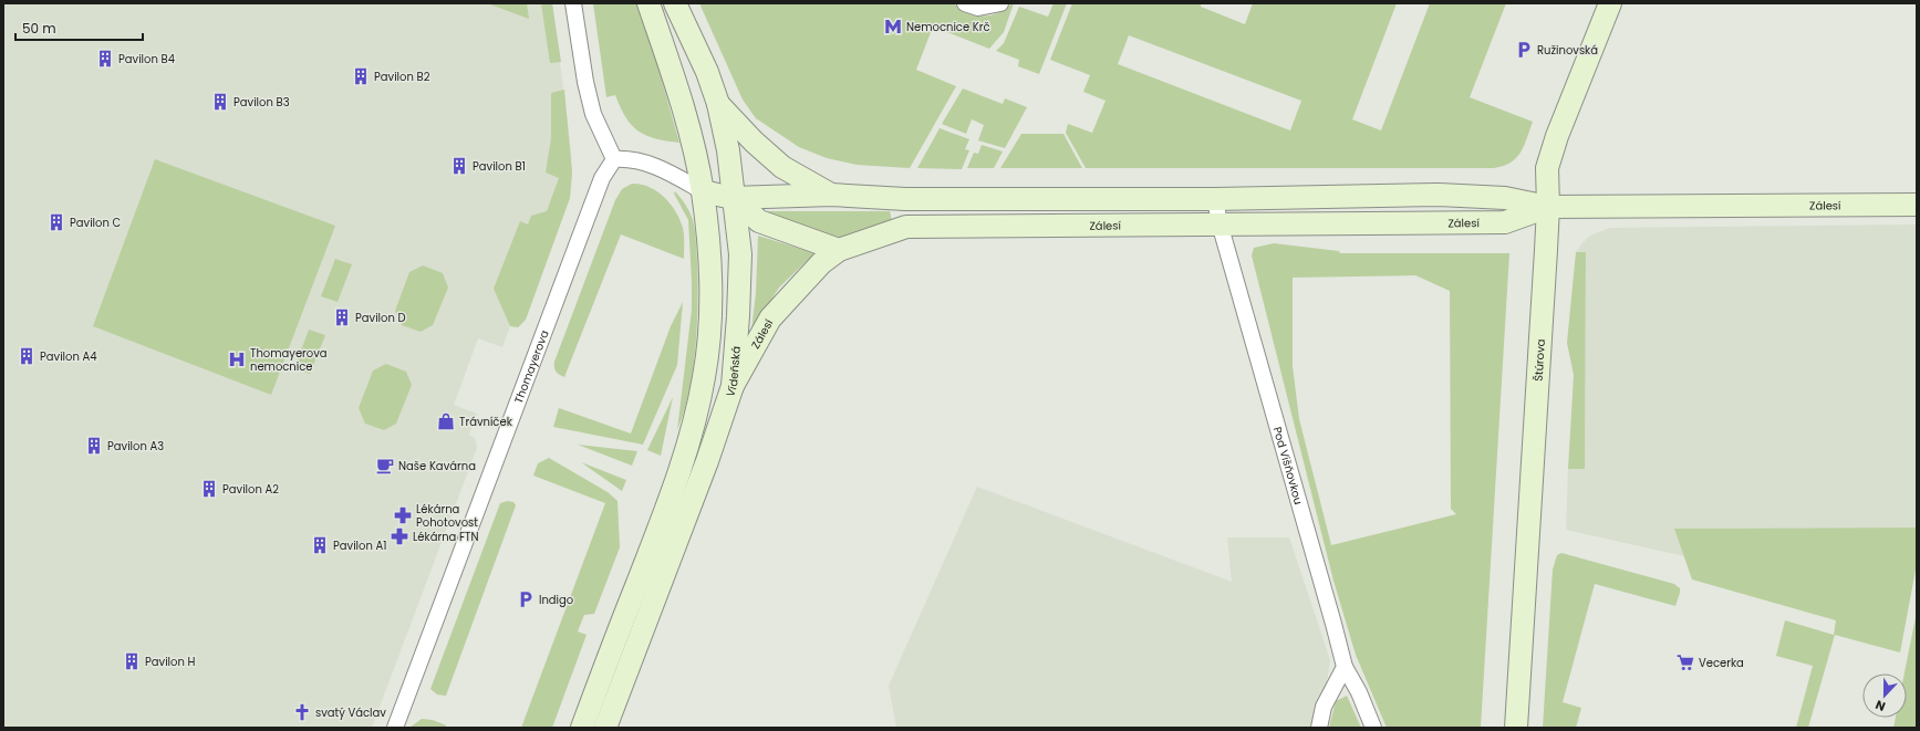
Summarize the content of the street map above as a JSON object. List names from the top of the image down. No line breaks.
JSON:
{"streets":{"main road":["Zálesí","Štúrova","Vídeňská"],"street":["Thomayerova","Pod Višňovkou"]},"crossings":[["Zálesí","Štúrova"],["Zálesí","Vídeňská"],["Zálesí","Pod Višňovkou"]],"places":{"metro station":["Nemocnice Krč"],"parking":["Ružinovská","Indigo"],"building":["Pavilon B4","Pavilon B2","Pavilon B3","Pavilon B1","Pavilon C","Pavilon D","Pavilon A4","Pavilon A3","Pavilon A2","Pavilon A1","Pavilon H"],"hospital":["Thomayerova nemocnice"],"shop":["Trávníček"],"cafe":["Naše Kavárna"],"pharmacy":["Lékárna Pohotovost","Lékárna FTN"],"supermarket":["Vecerka"],"church":["svatý Václav"]},"scale_bar":"50 m","north":"bottom"}
